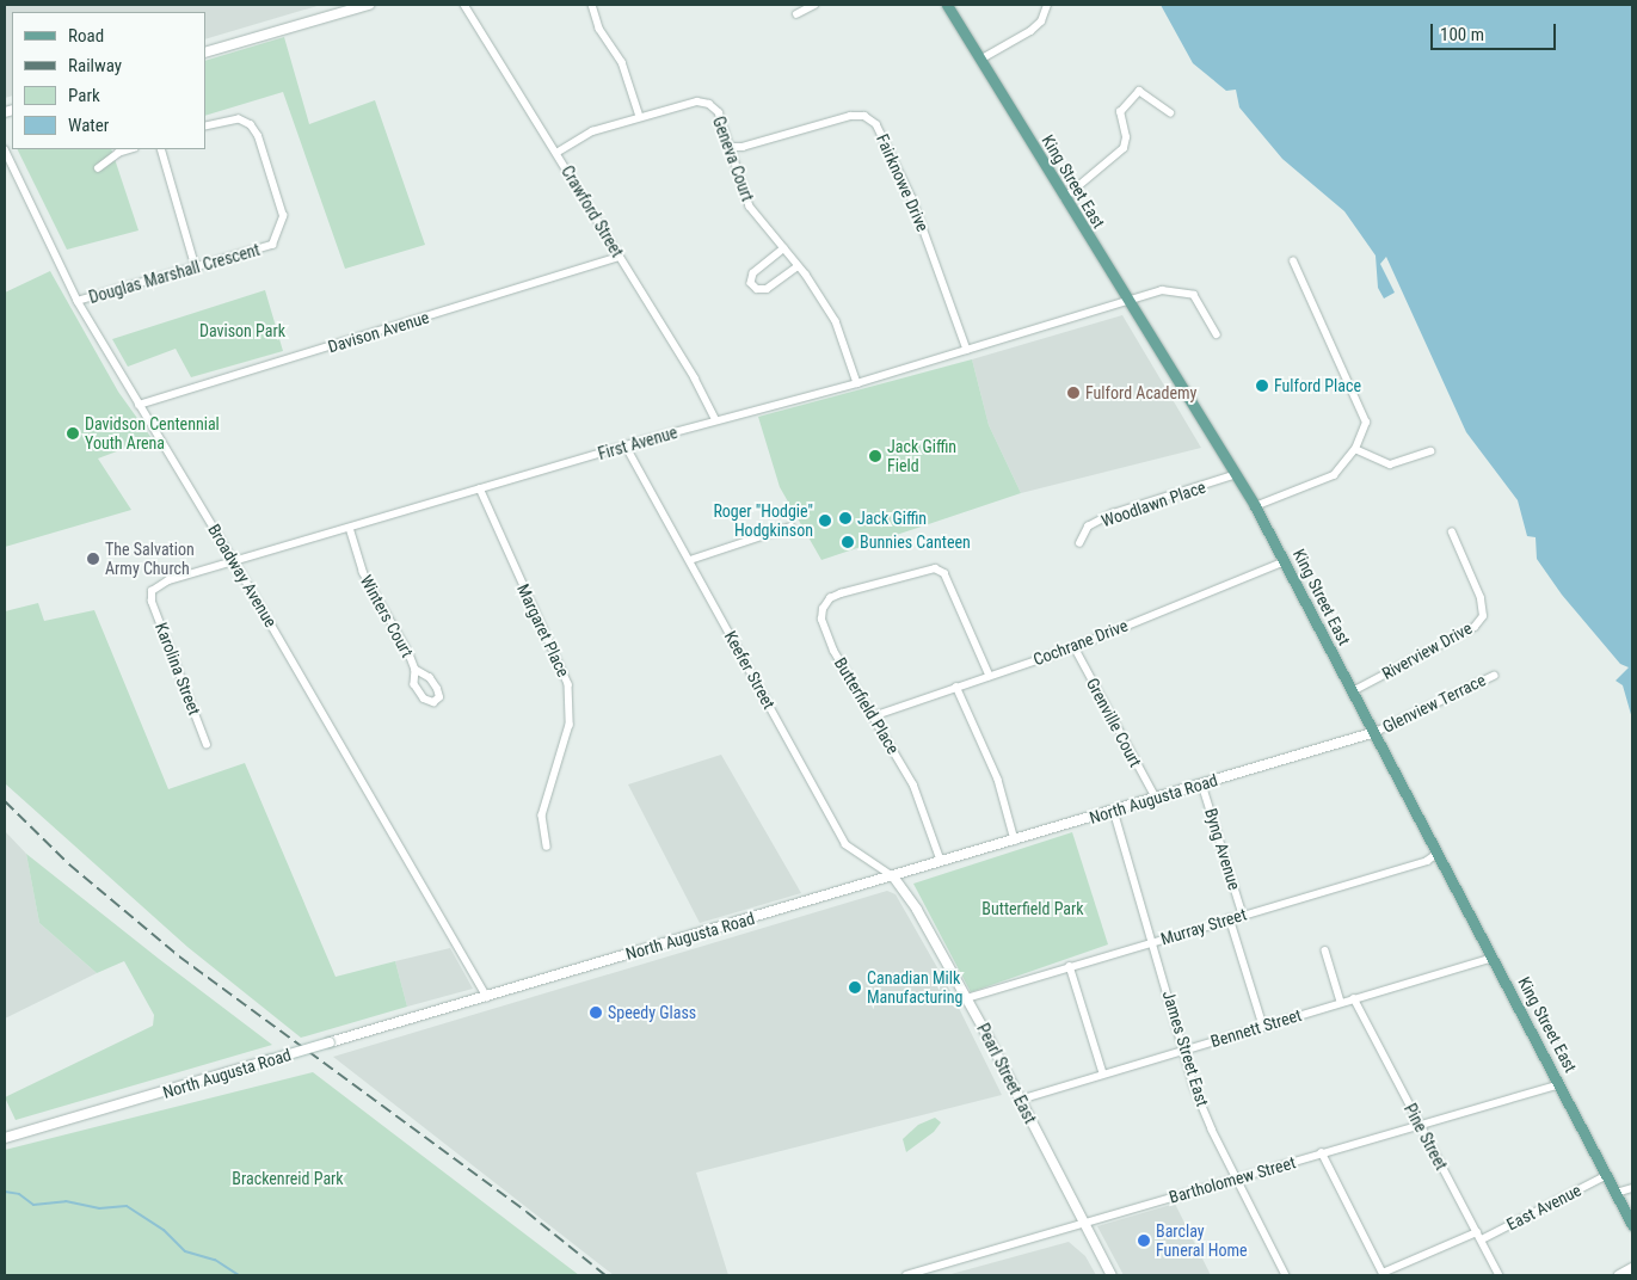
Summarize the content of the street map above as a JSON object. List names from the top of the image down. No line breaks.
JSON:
{"streets":{"main road":["King Street East","North Augusta Road","Pearl Street East"],"street":["Geneva Court","Fairknowe Drive","Crawford Street","Douglas Marshall Crescent","Davison Avenue","First Avenue","Woodlawn Place","Broadway Avenue","Winters Court","Margaret Place","Cochrane Drive","Riverview Drive","Karolina Street","Keefer Street","Glenview Terrace","Butterfield Place","Grenville Court","Byng Avenue","Murray Street","Bennett Street","James Street East","Pine Street","Bartholomew Street","East Avenue"]},"crossings":[["Geneva Court","Fairknowe Drive"],["Geneva Court","Crawford Street"],["Geneva Court","First Avenue"],["King Street East","First Avenue"],["King Street East","Woodlawn Place"],["King Street East","Cochrane Drive"],["King Street East","Riverview Drive"],["King Street East","Glenview Terrace"],["King Street East","North Augusta Road"],["King Street East","Murray Street"],["King Street East","Bennett Street"],["King Street East","Bartholomew Street"],["King Street East","East Avenue"],["Fairknowe Drive","First Avenue"],["Crawford Street","Davison Avenue"],["Crawford Street","First Avenue"],["Douglas Marshall Crescent","Broadway Avenue"],["Davison Avenue","Broadway Avenue"],["First Avenue","Broadway Avenue"],["First Avenue","Winters Court"],["First Avenue","Margaret Place"],["First Avenue","Karolina Street"],["First Avenue","Keefer Street"],["Broadway Avenue","North Augusta Road"],["Cochrane Drive","Butterfield Place"],["Cochrane Drive","Grenville Court"],["Keefer Street","North Augusta Road"],["Keefer Street","Pearl Street East"],["Glenview Terrace","North Augusta Road"],["Butterfield Place","North Augusta Road"],["Grenville Court","North Augusta Road"],["North Augusta Road","Byng Avenue"],["North Augusta Road","James Street East"],["North Augusta Road","Pearl Street East"],["Byng Avenue","Murray Street"],["Murray Street","James Street East"],["Murray Street","Pearl Street East"],["Bennett Street","James Street East"],["Bennett Street","Pearl Street East"],["Bennett Street","Pine Street"],["James Street East","Bartholomew Street"],["Pearl Street East","Bartholomew Street"],["Pine Street","Bartholomew Street"],["Pine Street","East Avenue"]],"parks":["Davison Park","Butterfield Park","Brackenreid Park"],"places":["Fulford Place","Fulford Academy","Davidson Centennial Youth Arena","Jack Giffin Field","Jack Giffin","Roger \"Hodgie\" Hodgkinson","Bunnies Canteen","The Salvation Army Church","Canadian Milk Manufacturing","Speedy Glass","Barclay Funeral Home"],"legend":["Road","Railway","Park","Water"],"scale_bar":"100 m"}
